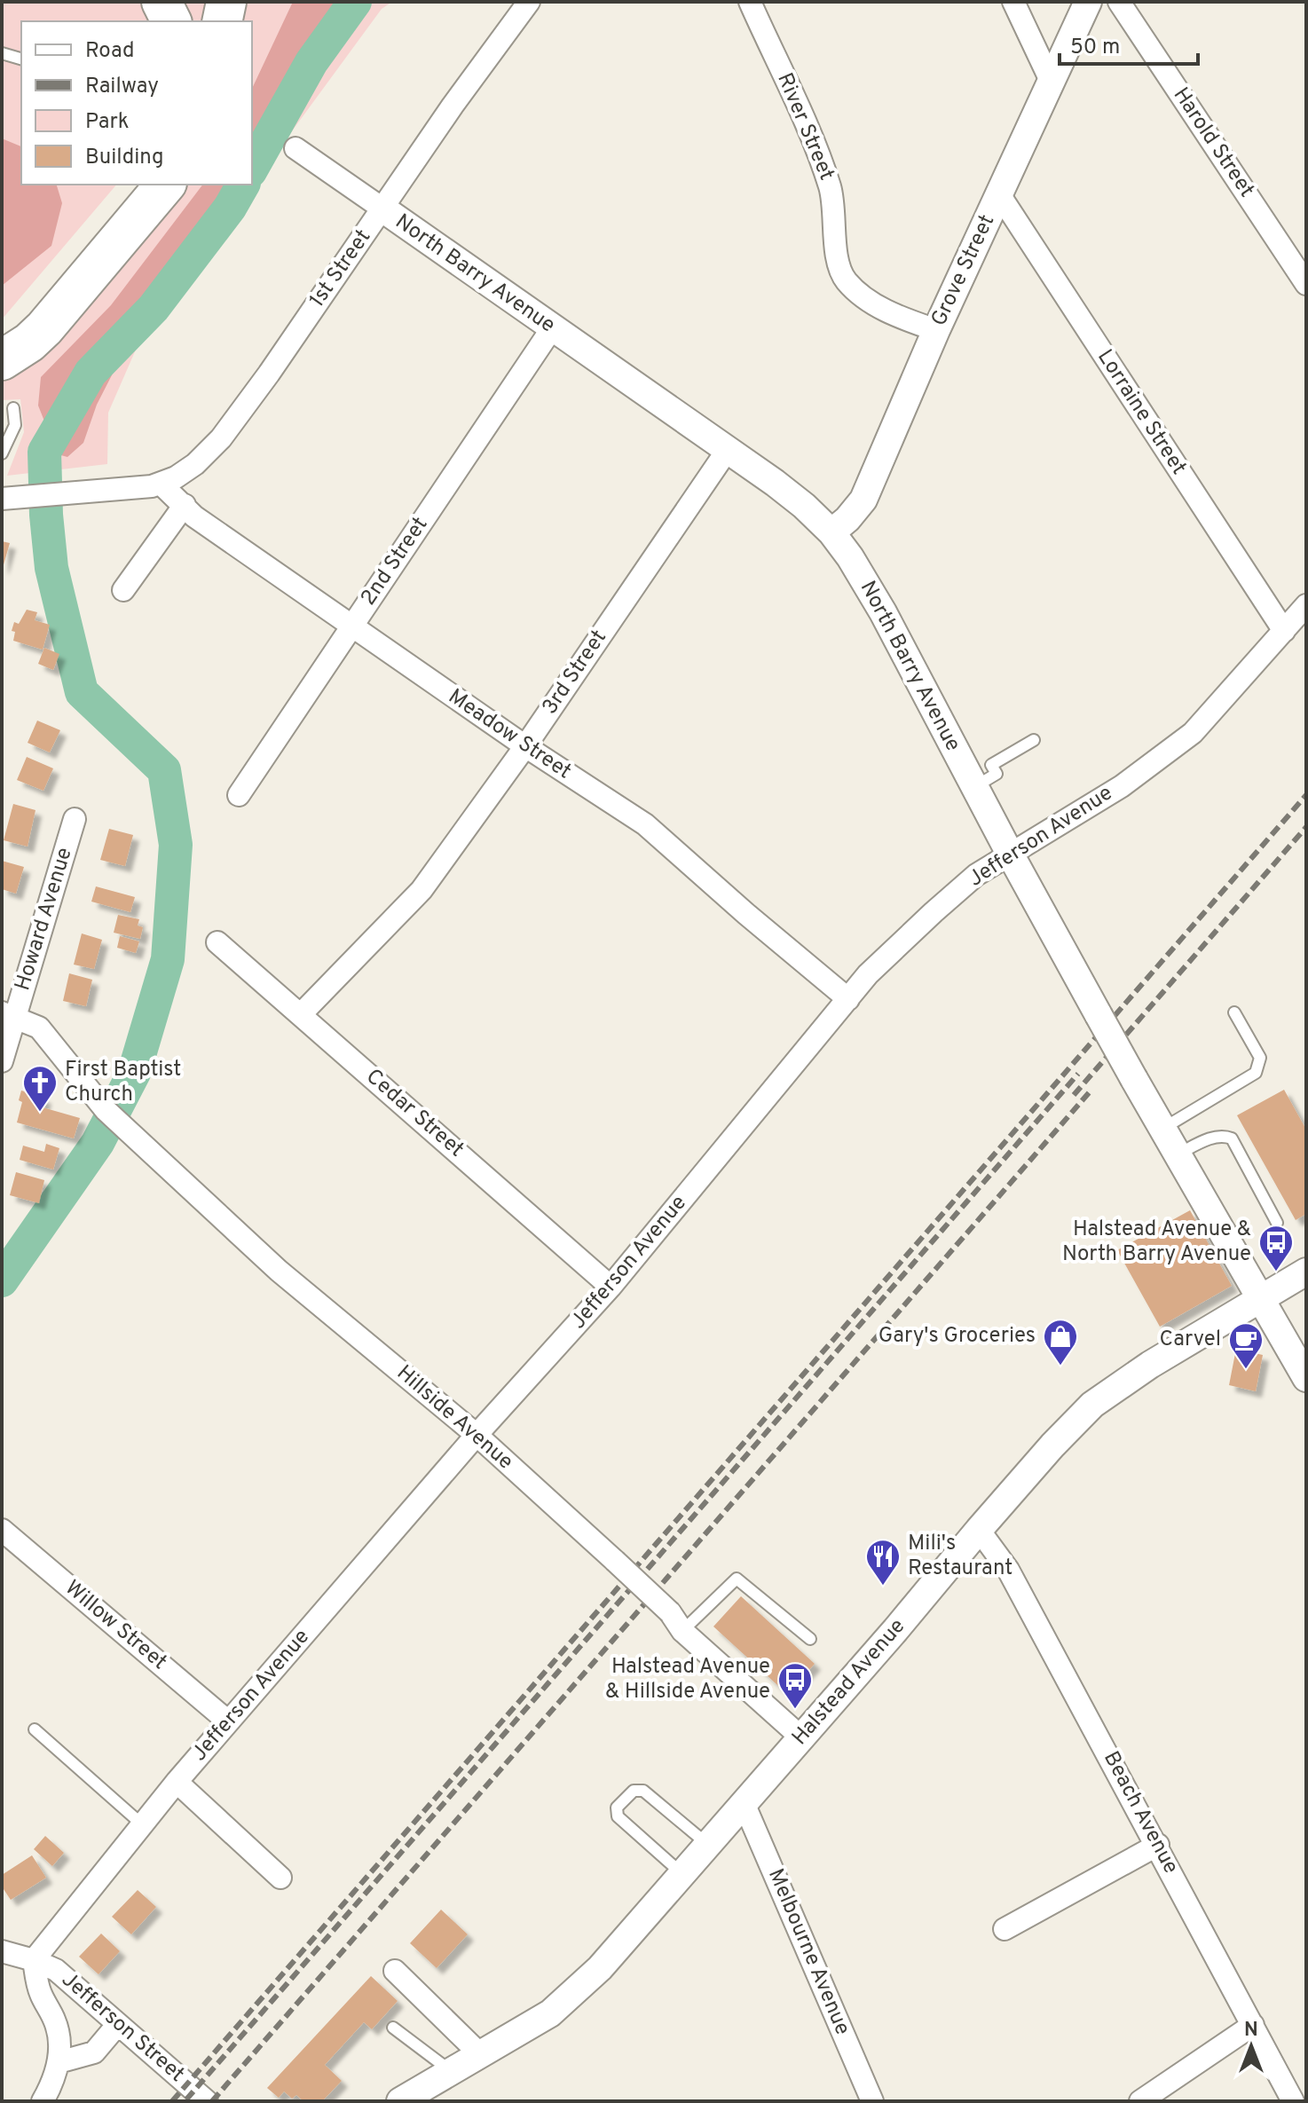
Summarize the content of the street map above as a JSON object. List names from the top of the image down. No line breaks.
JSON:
{"streets":{"street":["River Street","Harold Street","1st Street","Grove Street","North Barry Avenue","Lorraine Street","2nd Street","3rd Street","Meadow Street","Jefferson Avenue","Howard Avenue","Cedar Street","Hillside Avenue","Willow Street","Halstead Avenue","Beach Avenue","Melbourne Avenue","Jefferson Street"]},"crossings":[["River Street","Grove Street"],["1st Street","North Barry Avenue"],["1st Street","Meadow Street"],["Grove Street","North Barry Avenue"],["Grove Street","Lorraine Street"],["North Barry Avenue","2nd Street"],["North Barry Avenue","3rd Street"],["North Barry Avenue","Jefferson Avenue"],["North Barry Avenue","Halstead Avenue"],["Lorraine Street","Jefferson Avenue"],["2nd Street","Meadow Street"],["3rd Street","Meadow Street"],["3rd Street","Cedar Street"],["Meadow Street","Jefferson Avenue"],["Jefferson Avenue","Cedar Street"],["Jefferson Avenue","Hillside Avenue"],["Jefferson Avenue","Willow Street"],["Jefferson Avenue","Jefferson Street"],["Howard Avenue","Hillside Avenue"],["Hillside Avenue","Halstead Avenue"],["Halstead Avenue","Beach Avenue"],["Halstead Avenue","Melbourne Avenue"]],"places":{"church":["First Baptist Church"],"bus stop":["Halstead Avenue & North Barry Avenue","Halstead Avenue & Hillside Avenue"],"shop":["Gary's Groceries"],"cafe":["Carvel"],"restaurant":["Mili's Restaurant"]},"legend":["Road","Railway","Park","Building"],"scale_bar":"50 m","north":"top"}
